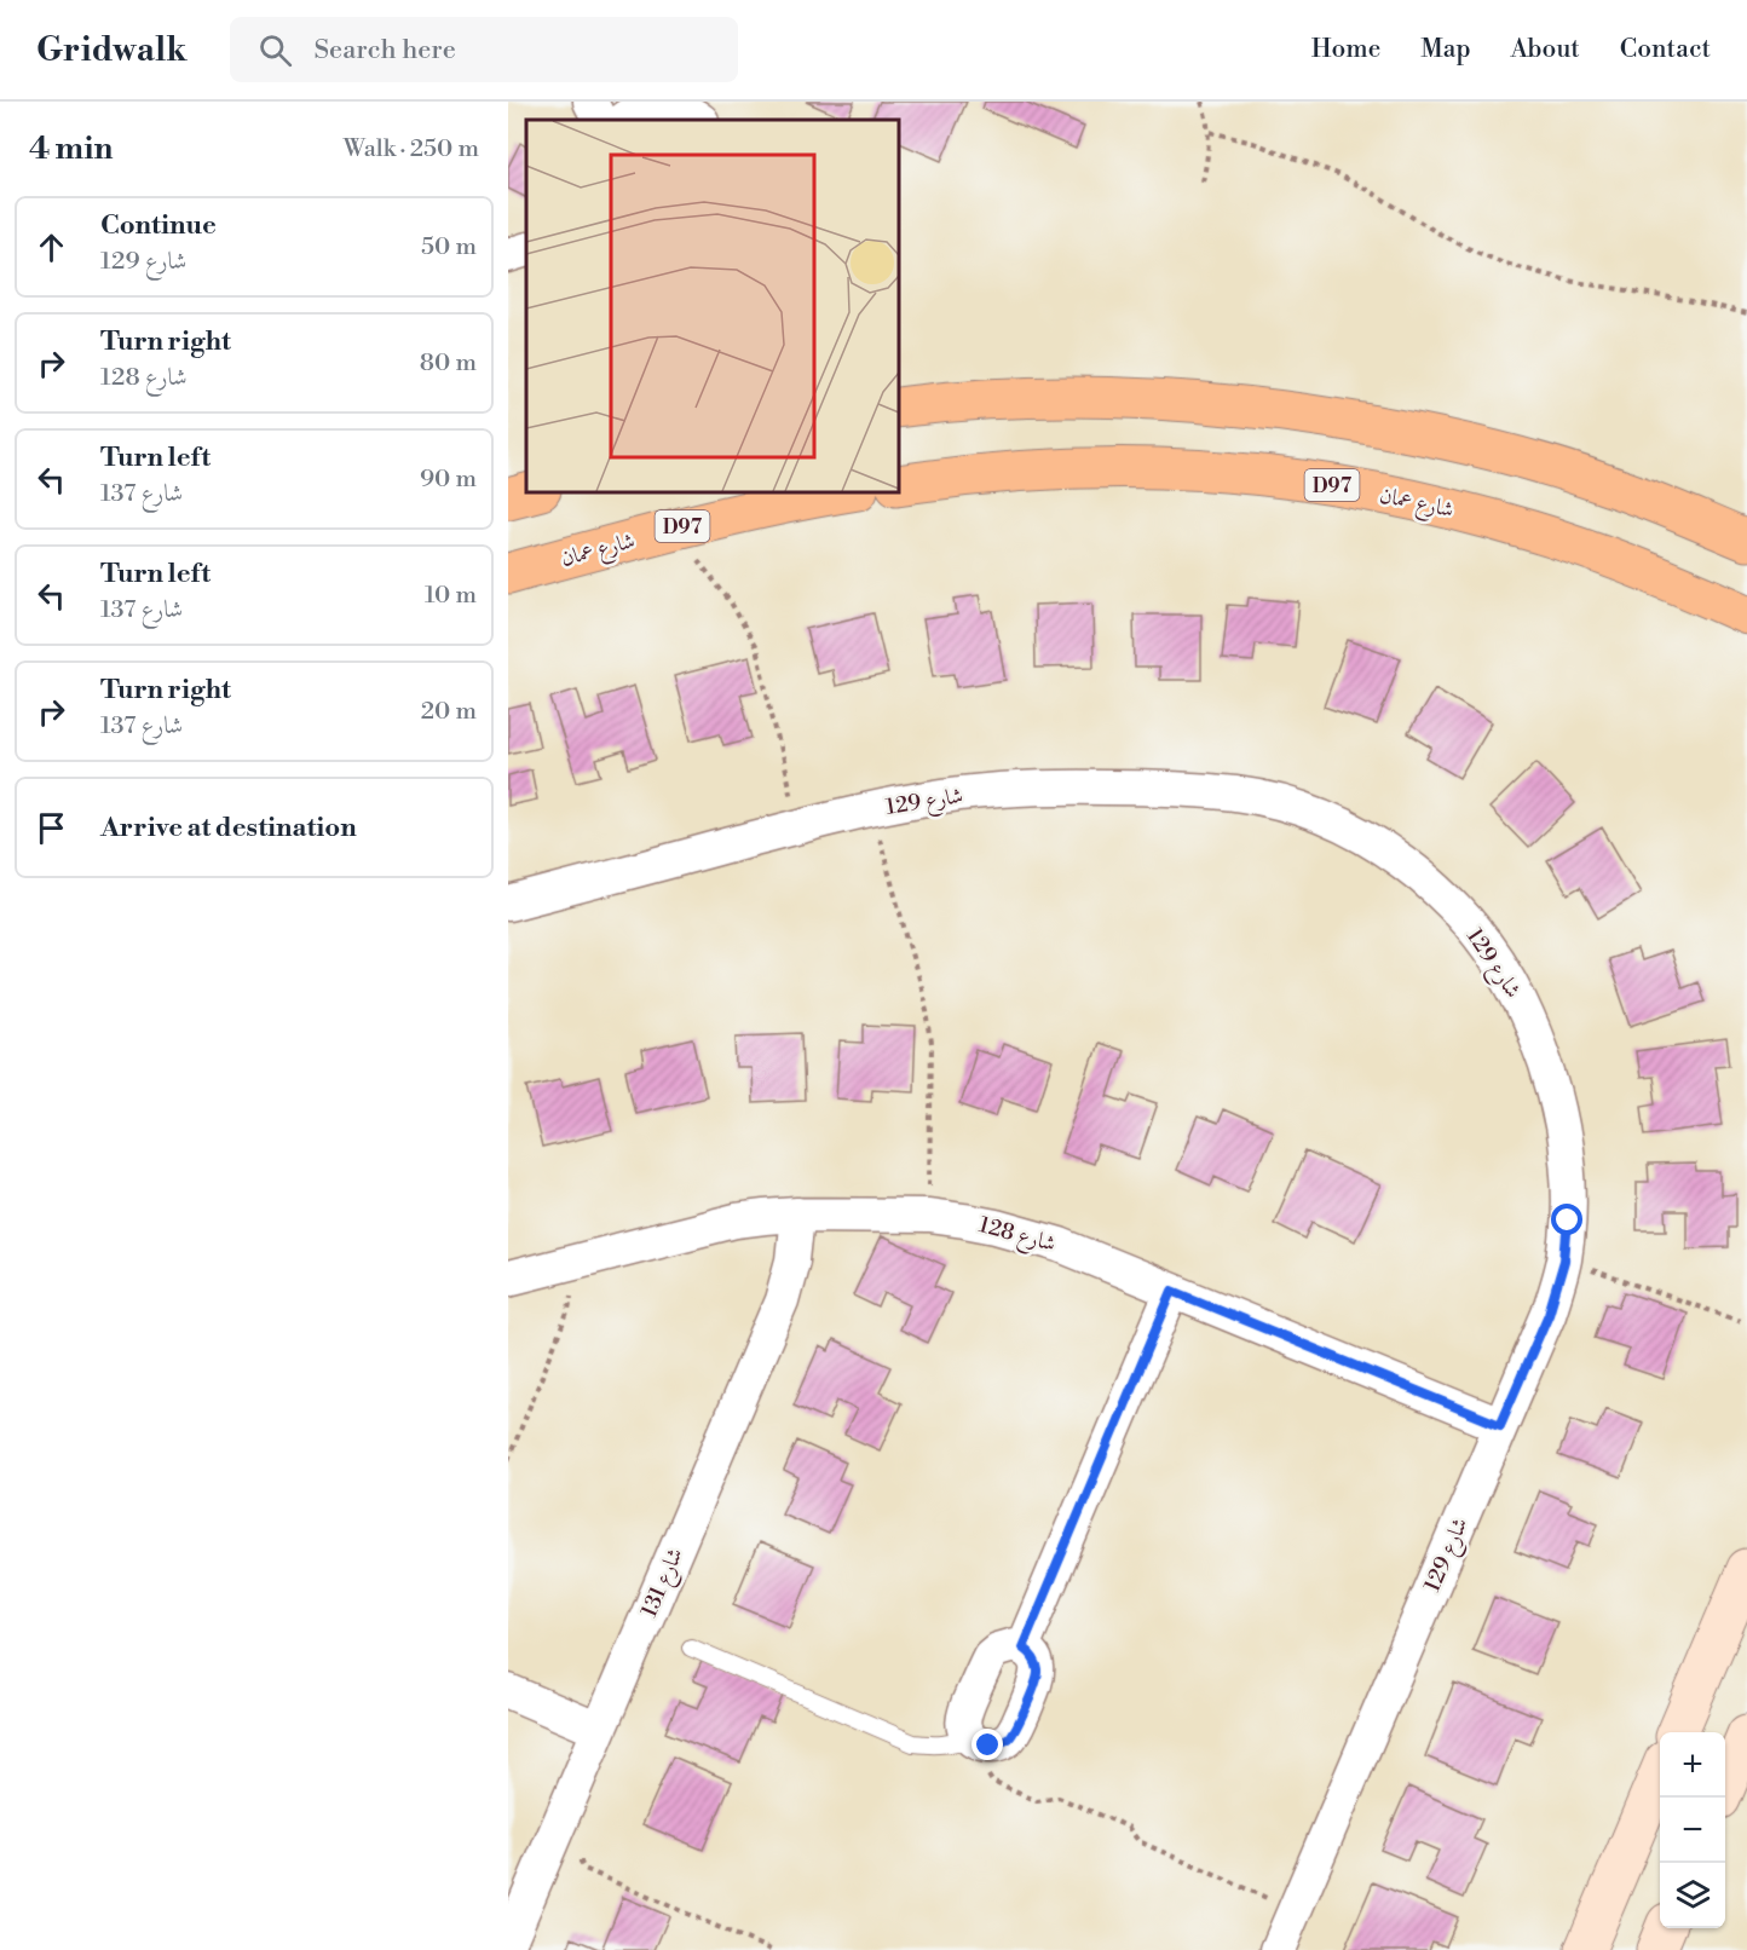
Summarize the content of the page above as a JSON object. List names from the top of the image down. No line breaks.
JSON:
{"streets":{"main road":["D97","شارع عمان"],"street":["شارع 129","شارع 128","شارع 131"]},"crossings":[["شارع 129","شارع 128"],["شارع 128","شارع 131"]],"page":{"header":"Gridwalk","search":"Search here","nav":["Home","Map","About","Contact"],"heading":["4 min","Walk · 250 m"],"list":[["Continue","شارع 129","50 m"],["Turn right","شارع 128","80 m"],["Turn left","شارع 137","90 m"],["Turn left","شارع 137","10 m"],["Turn right","شارع 137","20 m"],"Arrive at destination"],"map_buttons":["+","−"]}}
